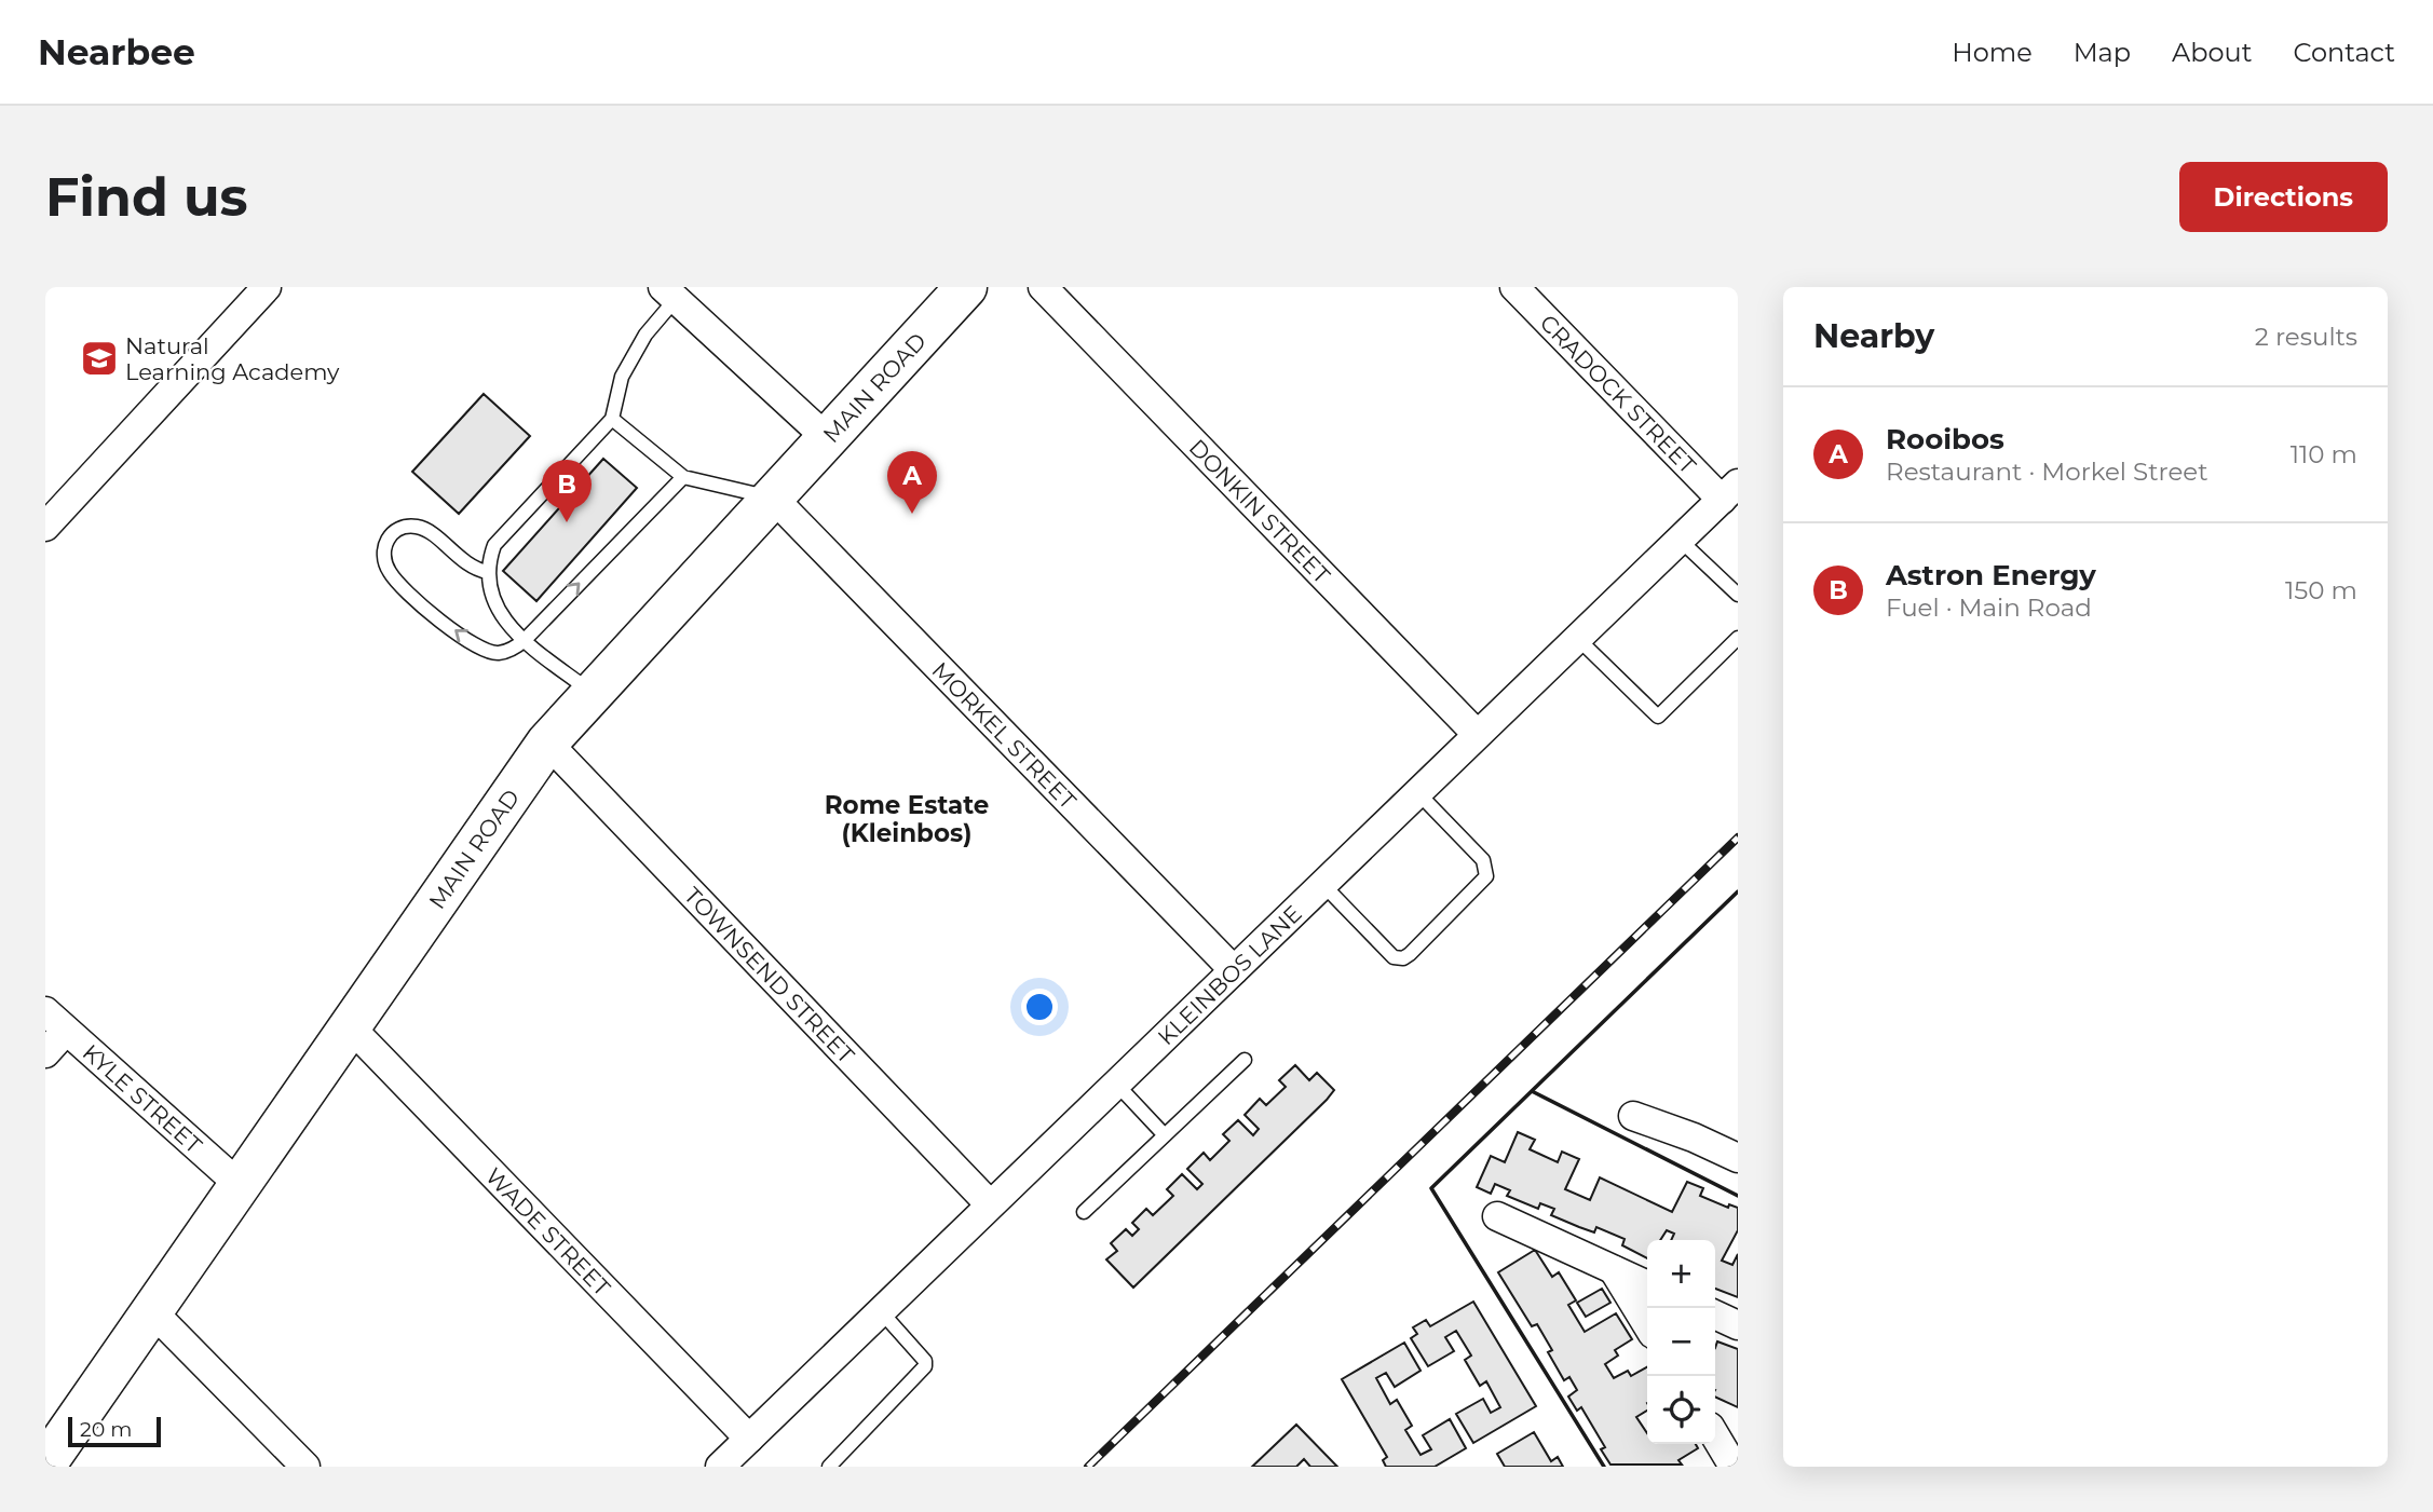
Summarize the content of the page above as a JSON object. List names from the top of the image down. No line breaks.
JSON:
{"streets":{"main road":["MAIN ROAD"],"street":["CRADOCK STREET","DONKIN STREET","MORKEL STREET","TOWNSEND STREET","KLEINBOS LANE","KYLE STREET","WADE STREET"]},"crossings":[["MAIN ROAD","MORKEL STREET"],["MAIN ROAD","TOWNSEND STREET"],["MAIN ROAD","KYLE STREET"],["MAIN ROAD","WADE STREET"],["CRADOCK STREET","KLEINBOS LANE"],["DONKIN STREET","KLEINBOS LANE"],["MORKEL STREET","KLEINBOS LANE"],["TOWNSEND STREET","KLEINBOS LANE"],["KLEINBOS LANE","WADE STREET"]],"districts":["Rome Estate (Kleinbos)"],"places":{"school or university":["Natural Learning Academy"]},"scale_bar":"20 m","page":{"header":"Nearbee","nav":["Home","Map","About","Contact"],"buttons":"Directions","title":"Find us","heading":["Nearby","2 results"],"list":[{"mark":"A","name":"Rooibos","note":"Restaurant · Morkel Street","value":"110 m"},{"mark":"B","name":"Astron Energy","note":"Fuel · Main Road","value":"150 m"}],"pins":["A","B"],"map_buttons":["+","−"],"scale":"20 m"}}
